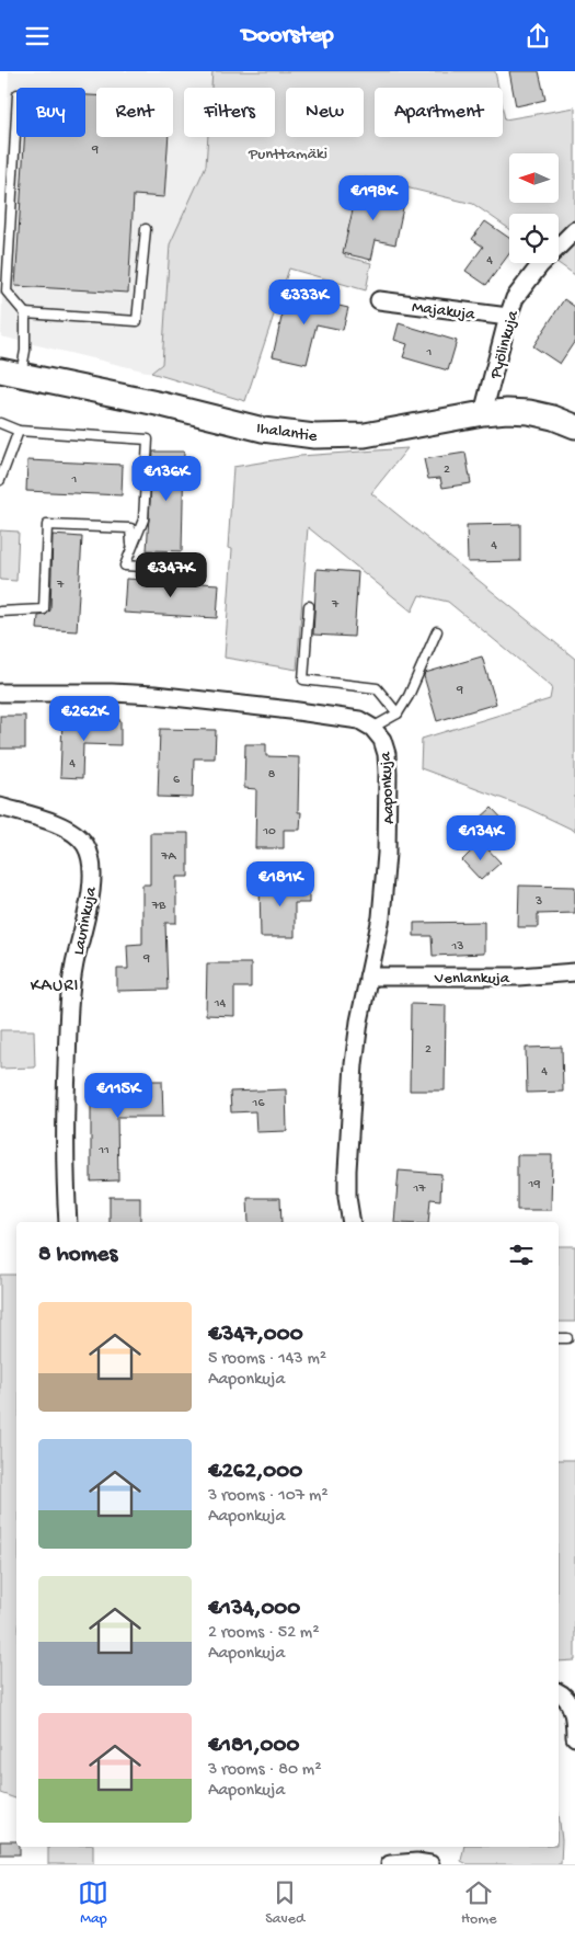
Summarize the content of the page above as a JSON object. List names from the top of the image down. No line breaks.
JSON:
{"streets":{"street":["Majakuja","Pyölinkuja","Ihalantie","Aaponkuja","Laurinkuja","Venlankuja"]},"crossings":[["Majakuja","Pyölinkuja"],["Pyölinkuja","Ihalantie"],["Aaponkuja","Venlankuja"]],"districts":["KAURI"],"parks":["Punttamäki"],"house_numbers":["9","4","1","2","1","4","7","7","9","4","8","6","10","7A","3","7B","13","9","14","2","4","16","11","19","17"],"north":"left","page":{"header":"Doorstep","chip":["Buy","Rent","Filters","New","Apartment"],"price":["€198K","€333K","€136K","€347K","€262K","€134K","€181K","€115K"],"heading":"8 homes","list":[{"name":"€347,000","note":"5 rooms · 143 m² · Aaponkuja"},{"name":"€262,000","note":"3 rooms · 107 m² · Aaponkuja"},{"name":"€134,000","note":"2 rooms · 52 m² · Aaponkuja"},{"name":"€181,000","note":"3 rooms · 80 m² · Aaponkuja"}],"tabs":["Map","Saved","Home"]}}
